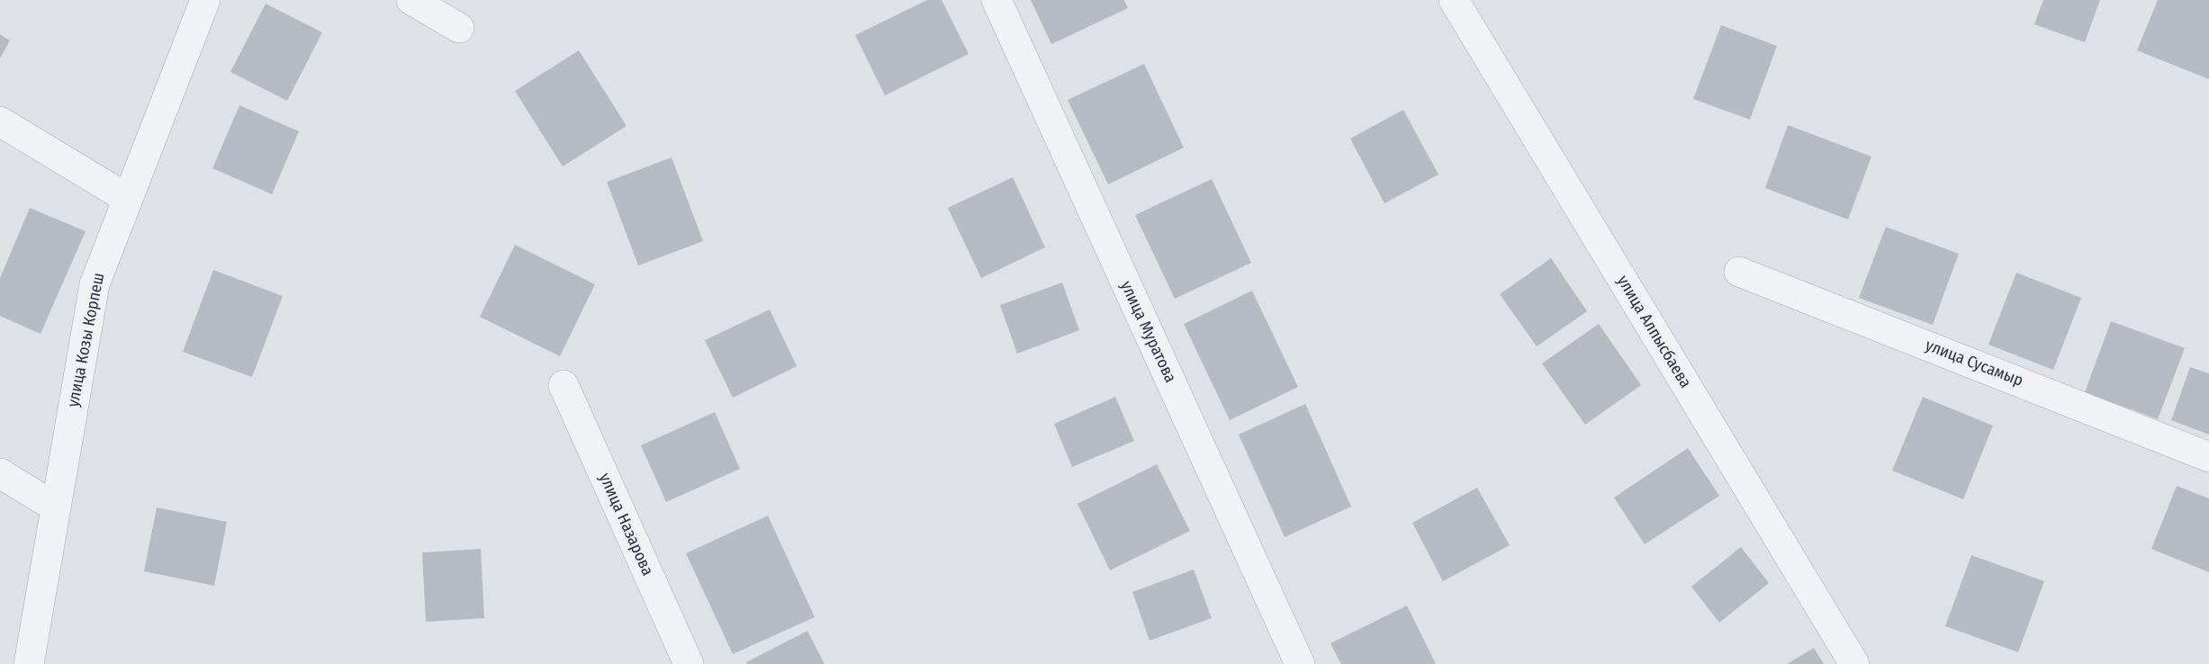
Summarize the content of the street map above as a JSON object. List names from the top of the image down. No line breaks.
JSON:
{"streets":{"street":["улица Муратова","улица Алпысбаева","улица Козы Корпеш","улица Сусамыр","улица Назарова"]}}
